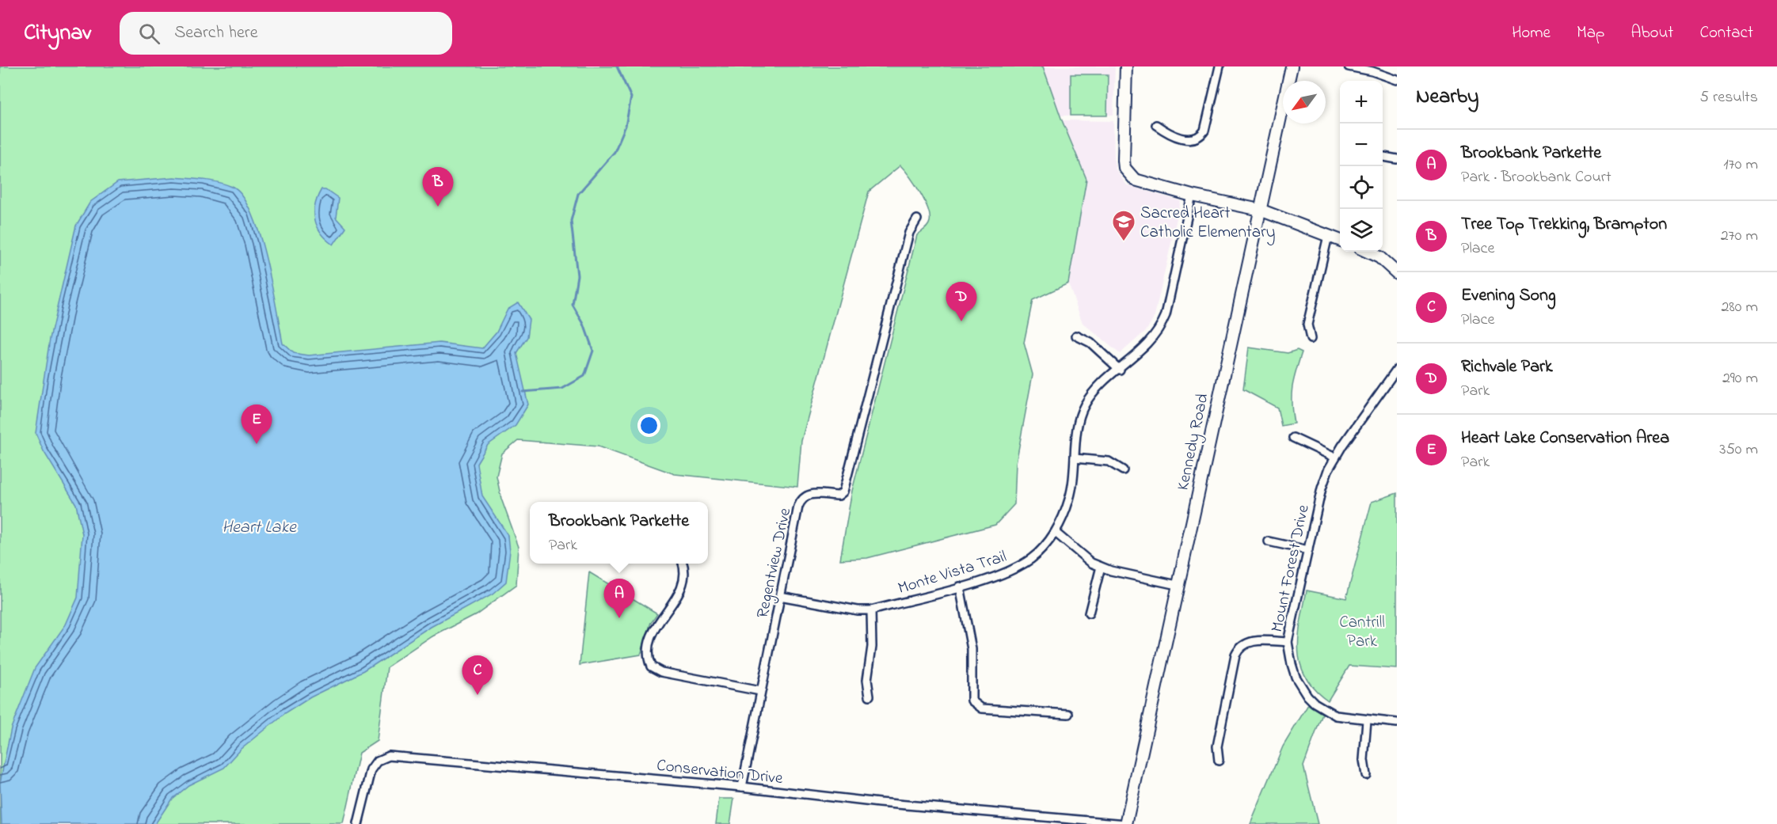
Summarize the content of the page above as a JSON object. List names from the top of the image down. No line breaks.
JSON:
{"streets":{"main road":["Kennedy Road"],"street":["Regentview Drive","Mount Forest Drive","Monte Vista Trail","Conservation Drive"]},"crossings":[["Kennedy Road","Conservation Drive"],["Regentview Drive","Monte Vista Trail"],["Regentview Drive","Conservation Drive"]],"water":["Heart Lake"],"parks":["Cantrill Park"],"places":{"school or university":["Sacred Heart Catholic Elementary"]},"north":"bottom left","page":{"header":"Citynav","search":"Search here","nav":["Home","Map","About","Contact"],"heading":["Nearby","5 results"],"map_buttons":["+","−"],"list":[{"mark":"A","name":"Brookbank Parkette","note":"Park · Brookbank Court","value":"170 m"},{"mark":"B","name":"Tree Top Trekking, Brampton","note":"Place","value":"270 m"},{"mark":"C","name":"Evening Song","note":"Place","value":"280 m"},{"mark":"D","name":"Richvale Park","note":"Park","value":"290 m"},{"mark":"E","name":"Heart Lake Conservation Area","note":"Park","value":"350 m"}],"pins":["B","D","E","A","C"],"popup":["Brookbank Parkette","Park"]}}
